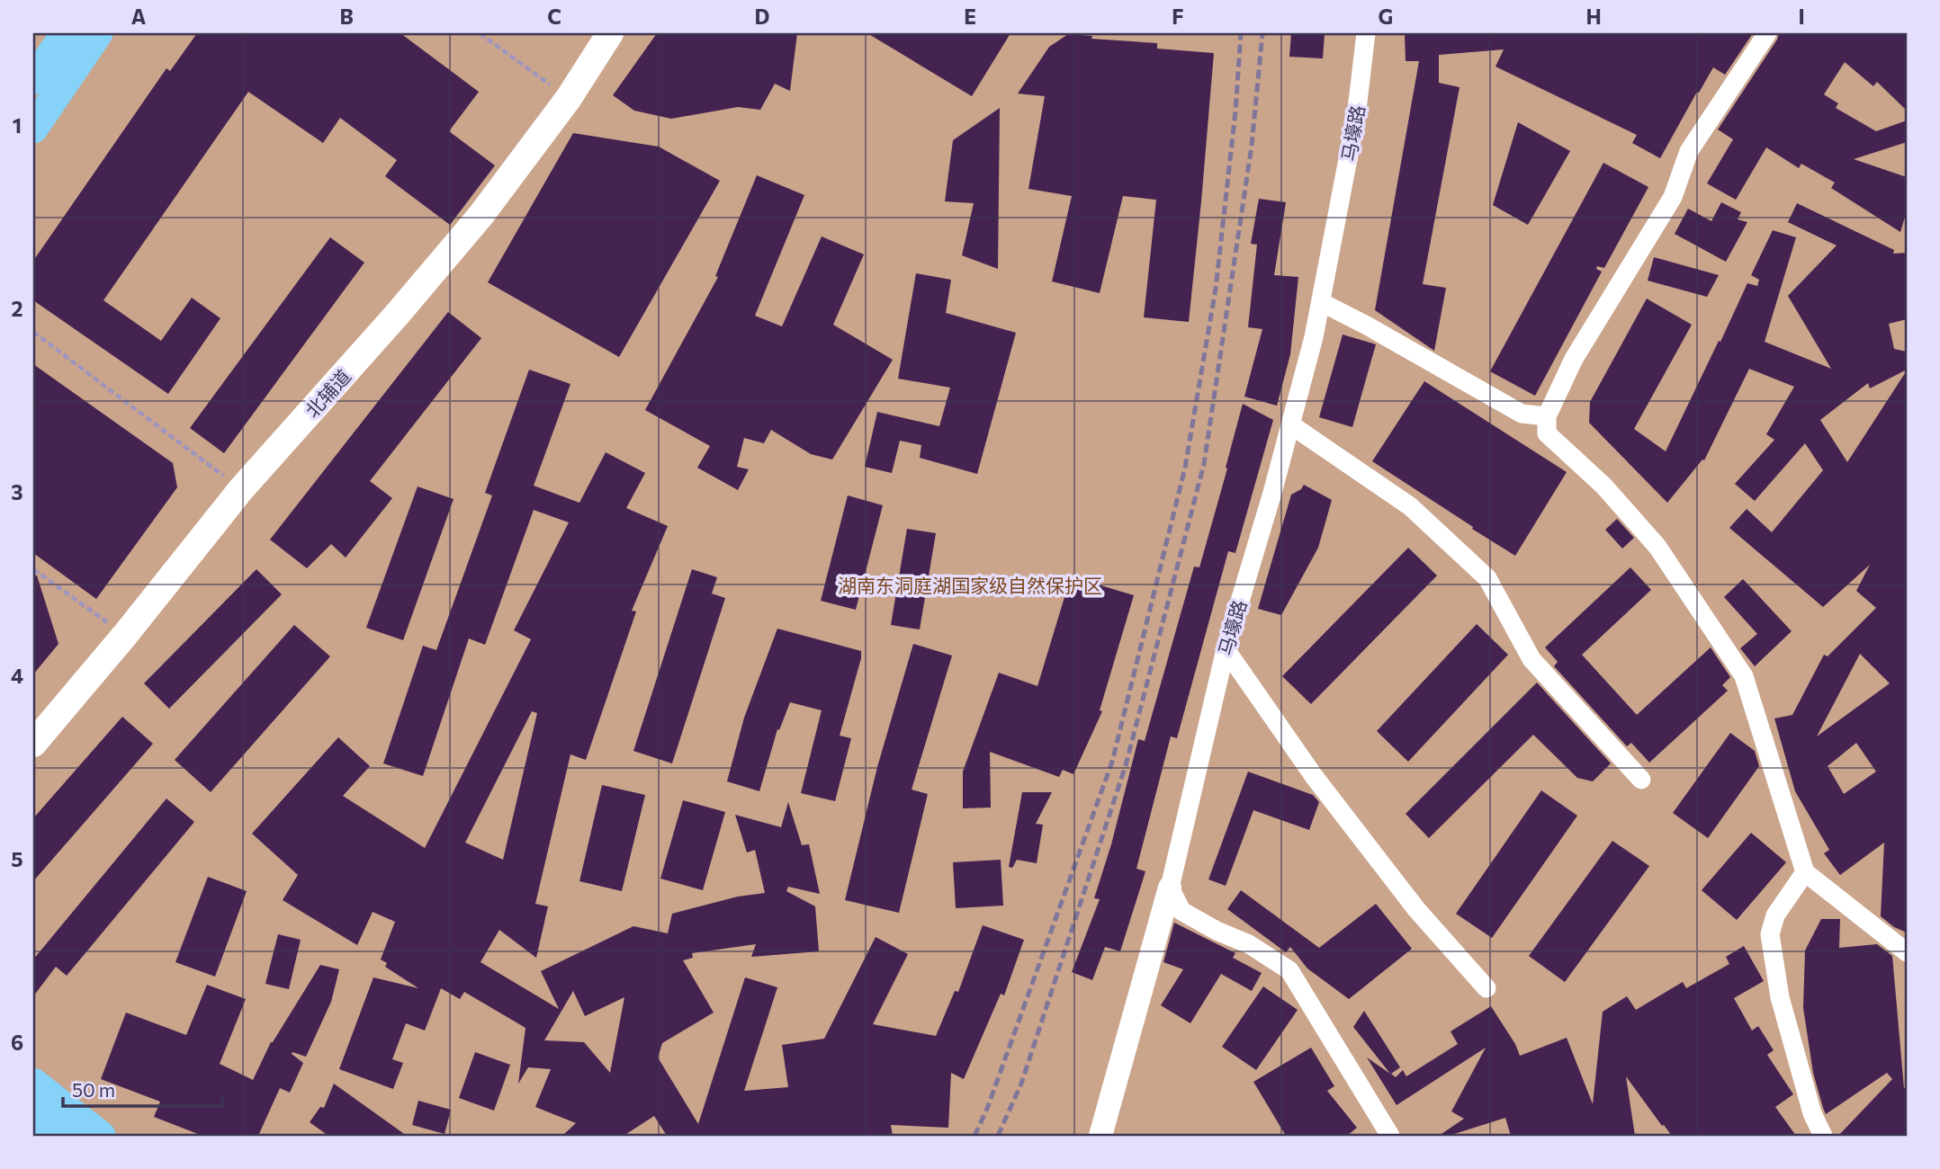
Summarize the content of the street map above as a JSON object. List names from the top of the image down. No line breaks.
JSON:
{"streets":{"main road":["北辅道"],"street":["马壕路"]},"parks":["湖南东洞庭湖国家级自然保护区"],"scale_bar":"50 m","grid":{"columns":["A","B","C","D","E","F","G","H","I"],"rows":["1","2","3","4","5","6"]}}
